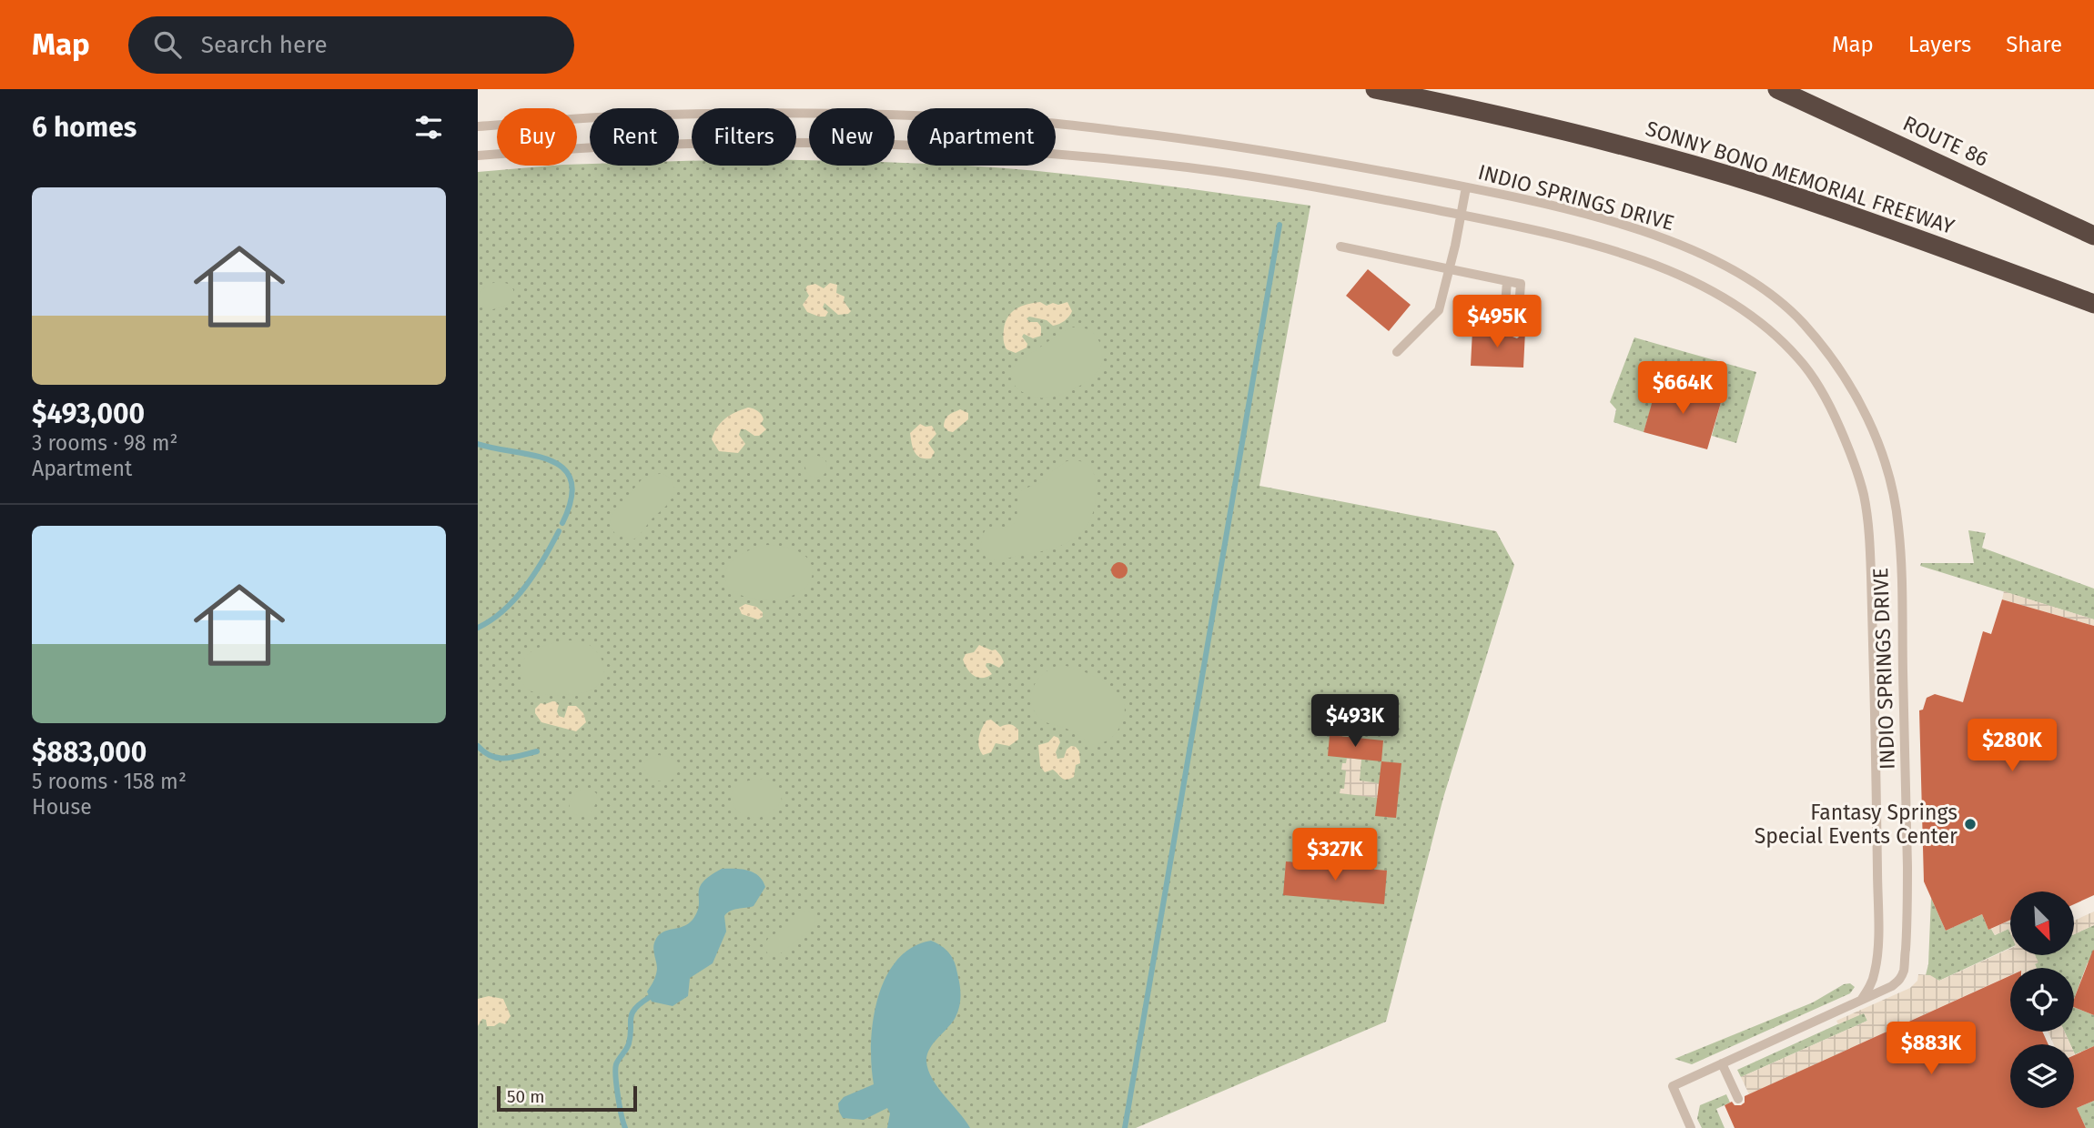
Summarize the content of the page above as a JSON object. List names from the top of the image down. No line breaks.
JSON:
{"streets":{"highway":["ROUTE 86","SONNY BONO MEMORIAL FREEWAY"],"lane":["INDIO SPRINGS DRIVE"]},"places":["Fantasy Springs Special Events Center"],"scale_bar":"50 m","north":"bottom right","page":{"header":"Map","search":"Search here","nav":["Map","Layers","Share"],"heading":"6 homes","chip":["Buy","Rent","Filters","New","Apartment"],"list":[{"name":"$493,000","note":"3 rooms · 98 m² · Apartment"},{"name":"$883,000","note":"5 rooms · 158 m² · House"}],"price":["$495K","$664K","$493K","$280K","$327K","$883K"],"scale":"50 m"}}
